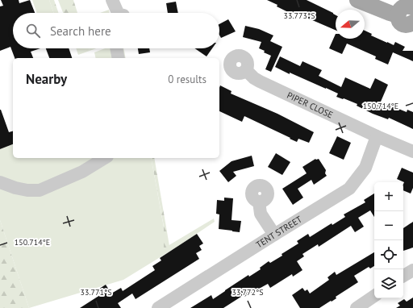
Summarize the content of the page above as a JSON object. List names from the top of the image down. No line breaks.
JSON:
{"streets":{"street":["PIPER CLOSE","TENT STREET"]},"crossings":[["PIPER CLOSE","TENT STREET"]],"north":"left","page":{"search":"Search here","heading":["Nearby","0 results"],"map_buttons":["+","−"]},"coordinates":["33.773°S","150.714°E","33.771°S","33.772°S"]}
